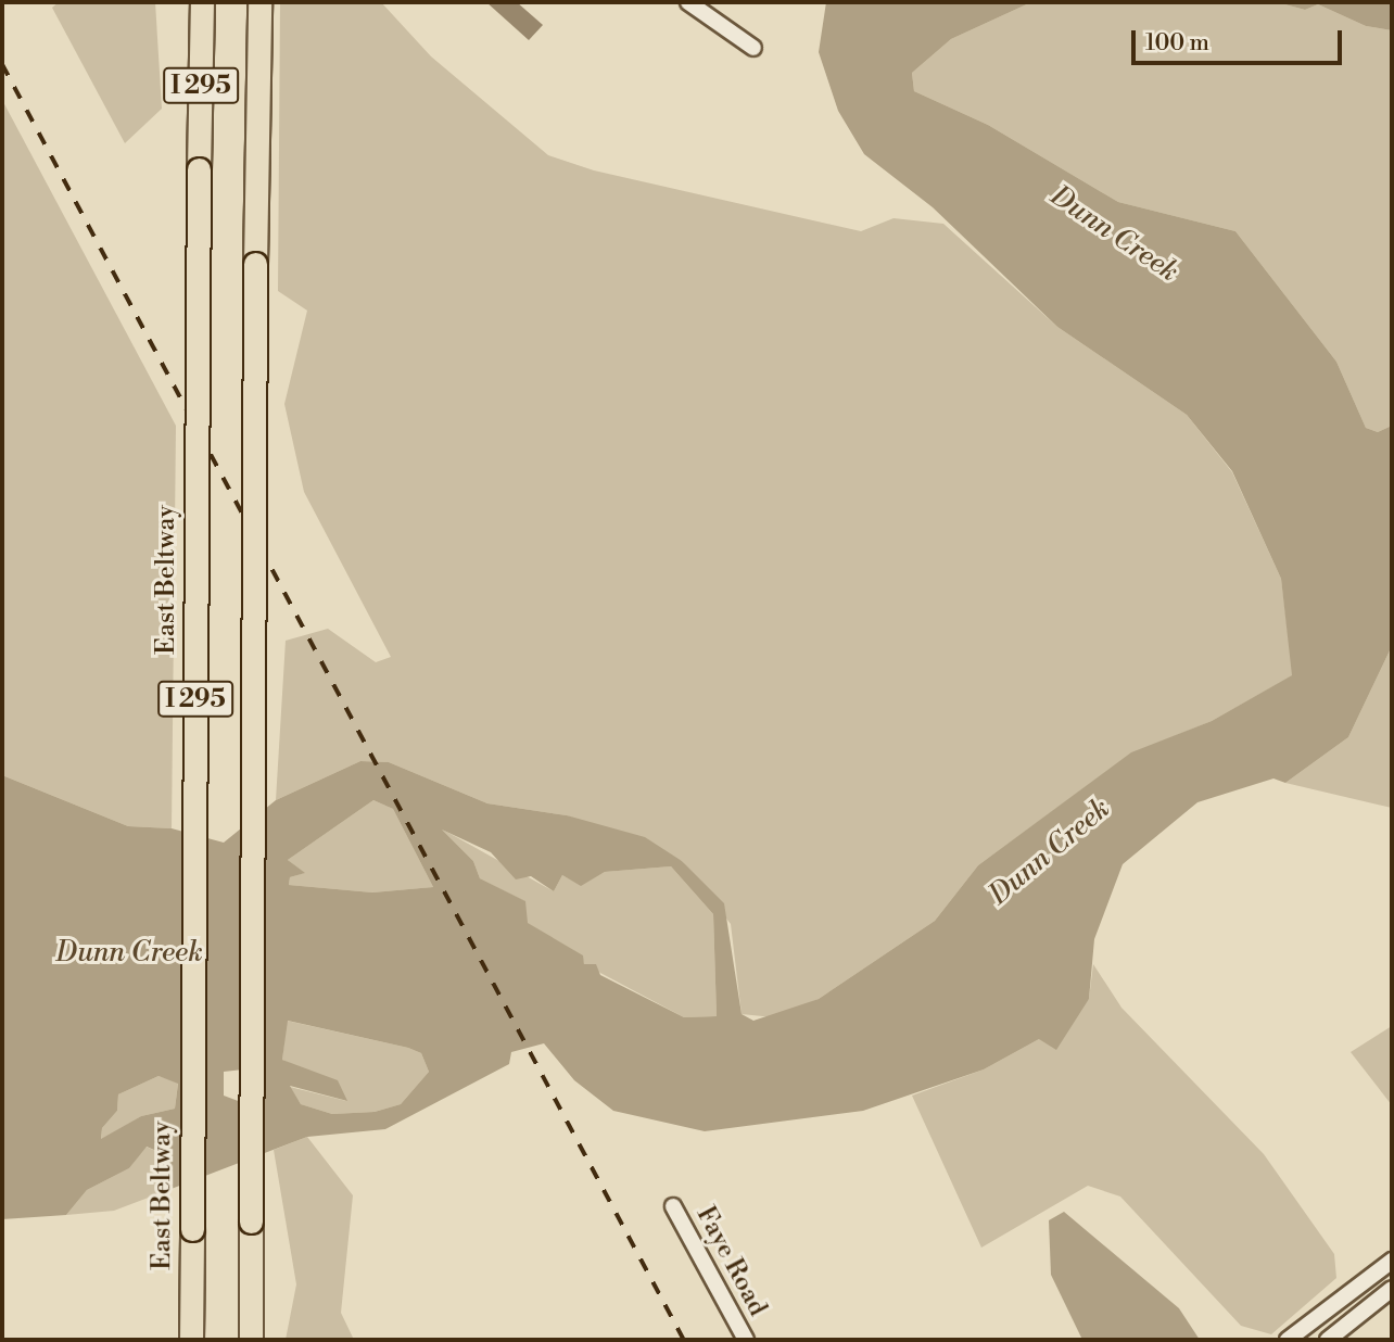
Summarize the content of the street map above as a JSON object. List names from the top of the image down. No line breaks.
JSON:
{"streets":{"highway":["I 295","East Beltway"],"street":["Faye Road"]},"water":["Dunn Creek"],"scale_bar":"100 m"}
